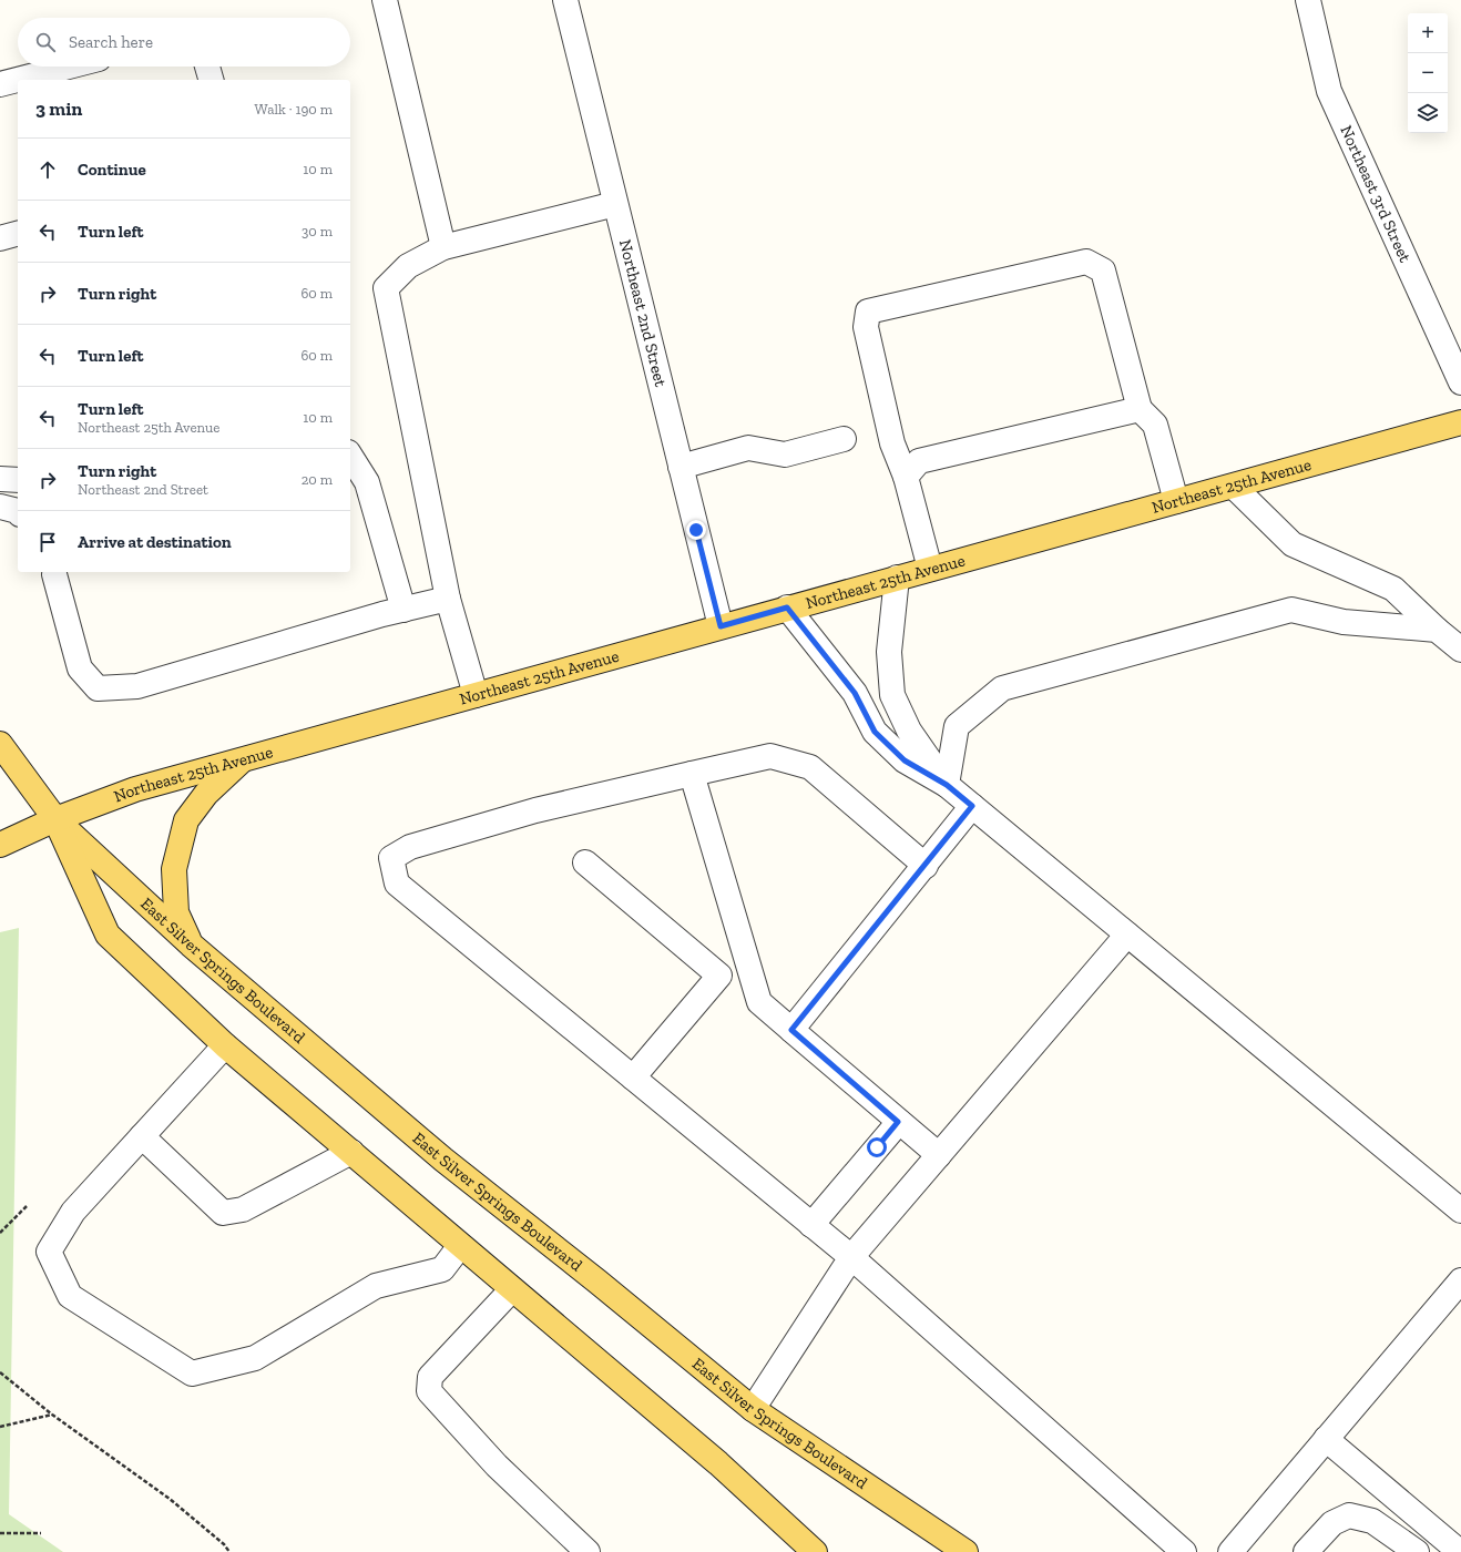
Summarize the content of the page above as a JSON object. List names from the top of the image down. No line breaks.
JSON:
{"streets":{"main road":["Northeast 25th Avenue","East Silver Springs Boulevard"],"street":["Northeast 3rd Street","Northeast 2nd Street"]},"crossings":[["Northeast 2nd Street","Northeast 25th Avenue"],["Northeast 25th Avenue","East Silver Springs Boulevard"]],"page":{"map_buttons":["+","−"],"search":"Search here","heading":["3 min","Walk · 190 m"],"list":[["Continue","10 m"],["Turn left","30 m"],["Turn right","60 m"],["Turn left","60 m"],["Turn left","Northeast 25th Avenue","10 m"],["Turn right","Northeast 2nd Street","20 m"],"Arrive at destination"]}}
